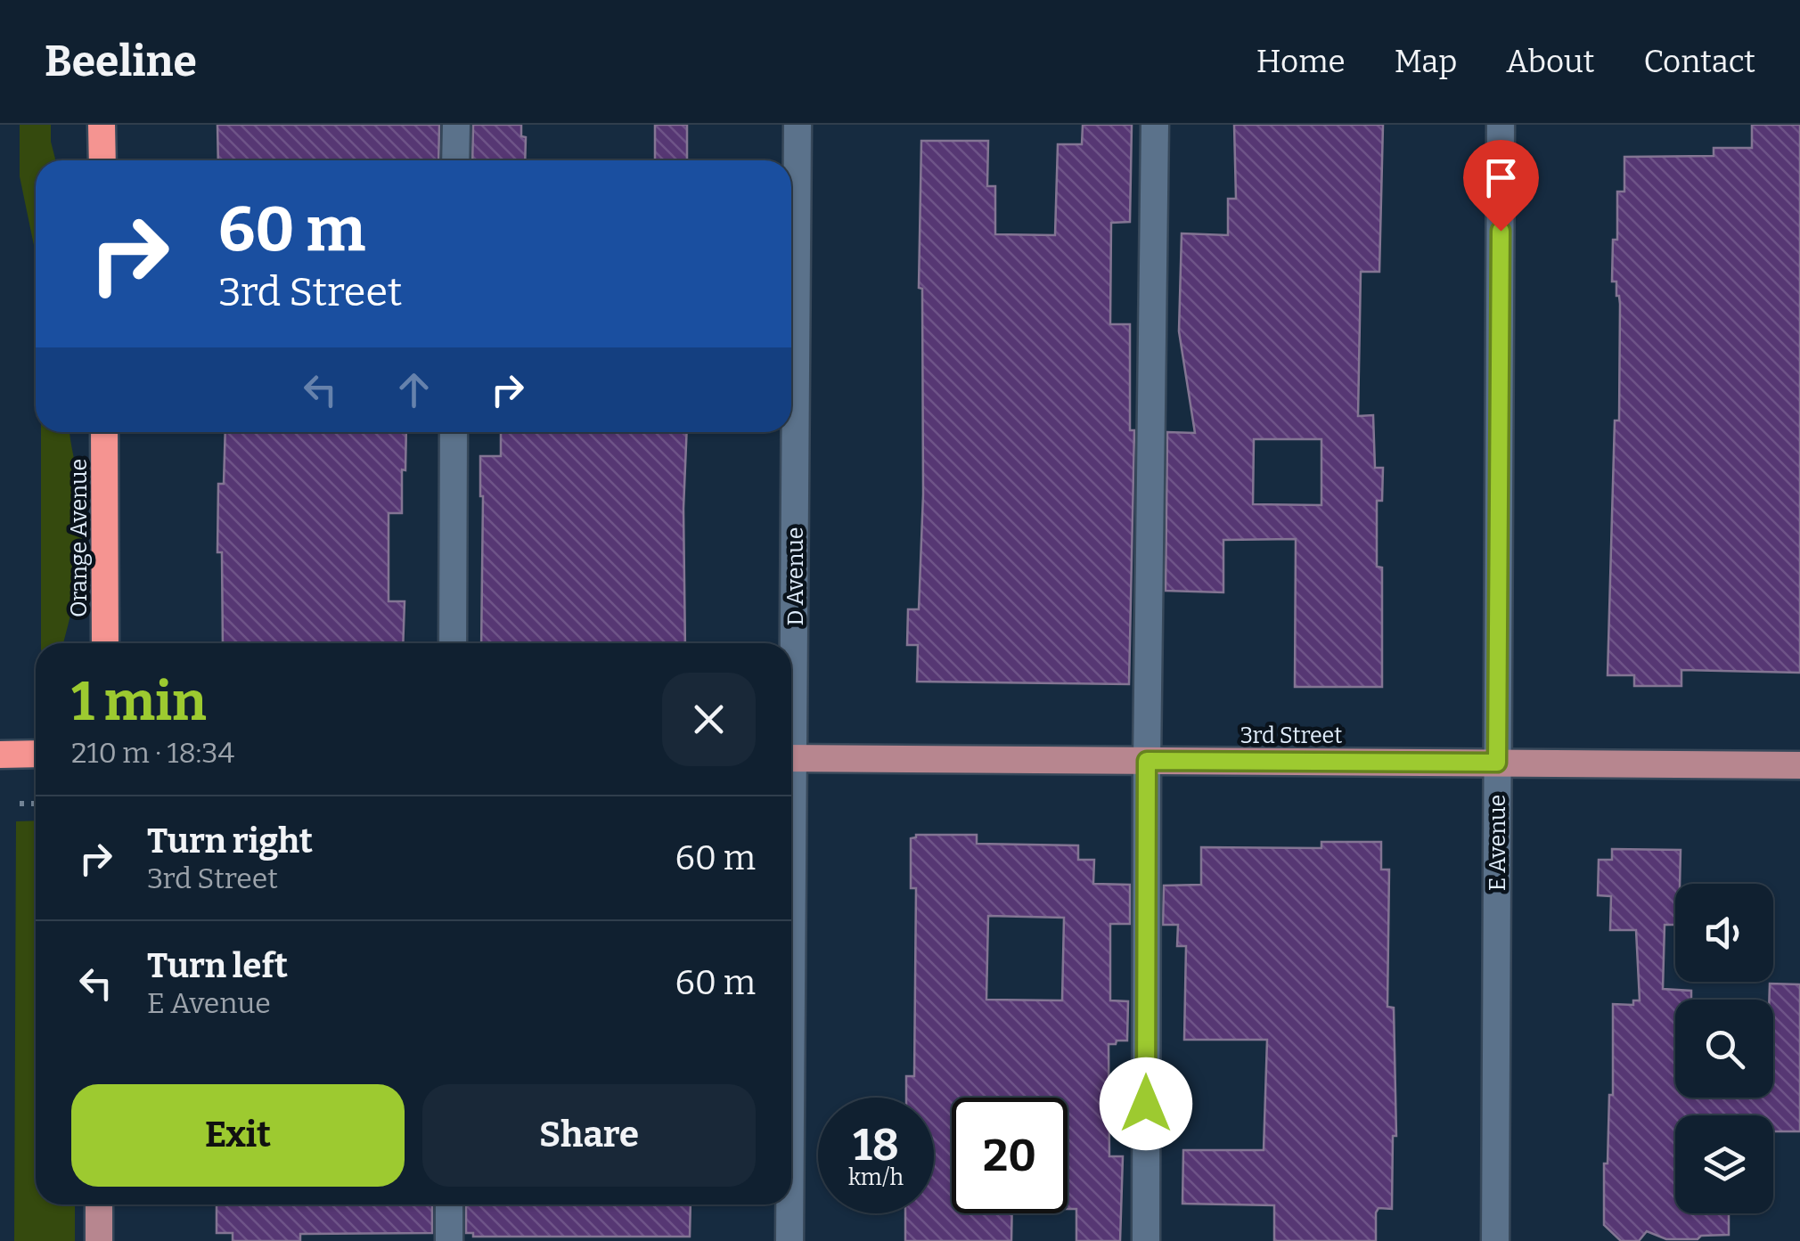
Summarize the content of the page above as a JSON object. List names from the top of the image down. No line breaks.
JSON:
{"streets":{"highway":["Orange Avenue"],"main road":["3rd Street"],"street":["D Avenue","E Avenue"]},"crossings":[["3rd Street","E Avenue"]],"page":{"header":"Beeline","nav":["Home","Map","About","Contact"],"turn":["60 m","3rd Street"],"heading":["1 min","210 m · 18:34"],"list":[{"name":"Turn right","note":"3rd Street","value":"60 m"},{"name":"Turn left","note":"E Avenue","value":"60 m"}],"buttons":["Exit","Share"],"speed":"18 km/h","limit":"20"}}
